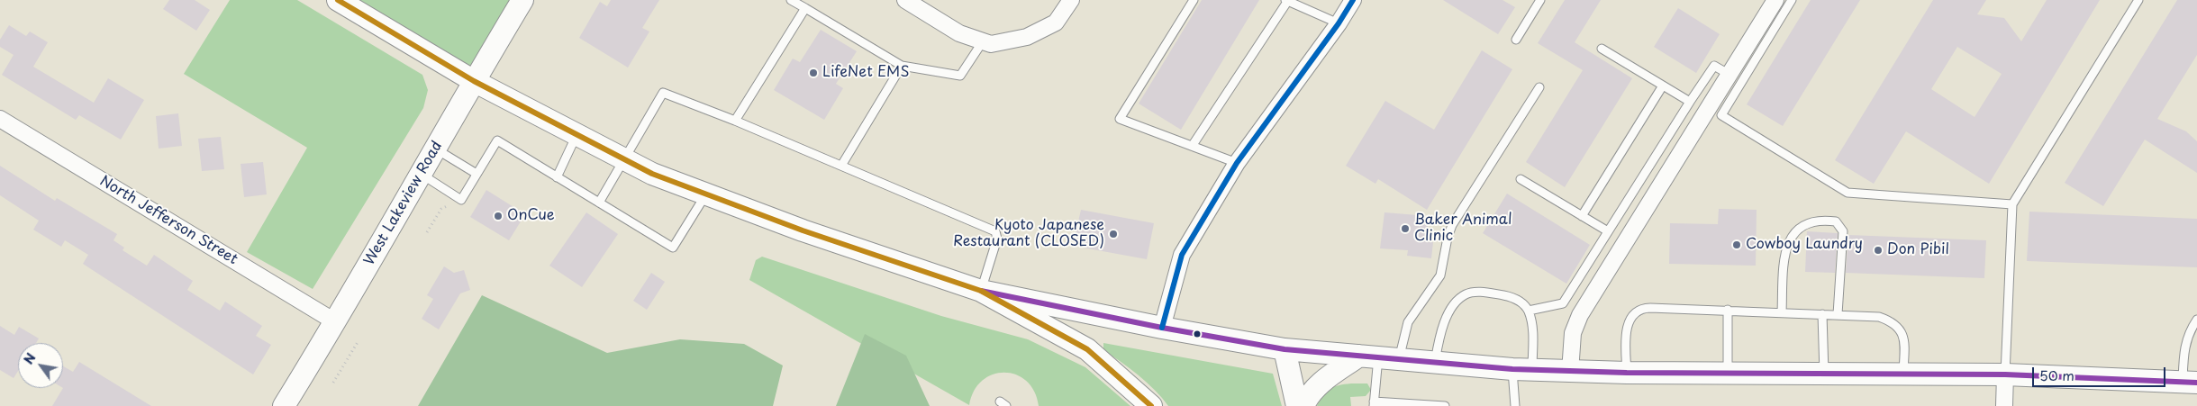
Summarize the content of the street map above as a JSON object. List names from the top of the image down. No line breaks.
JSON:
{"streets":{"main road":["West Lakeview Road"],"street":["North Jefferson Street"]},"crossings":[["West Lakeview Road","North Jefferson Street"]],"places":["LifeNet EMS","OnCue","Baker Animal Clinic","Kyoto Japanese Restaurant (CLOSED)","Cowboy Laundry","Don Pibil"],"scale_bar":"50 m","north":"top left"}
